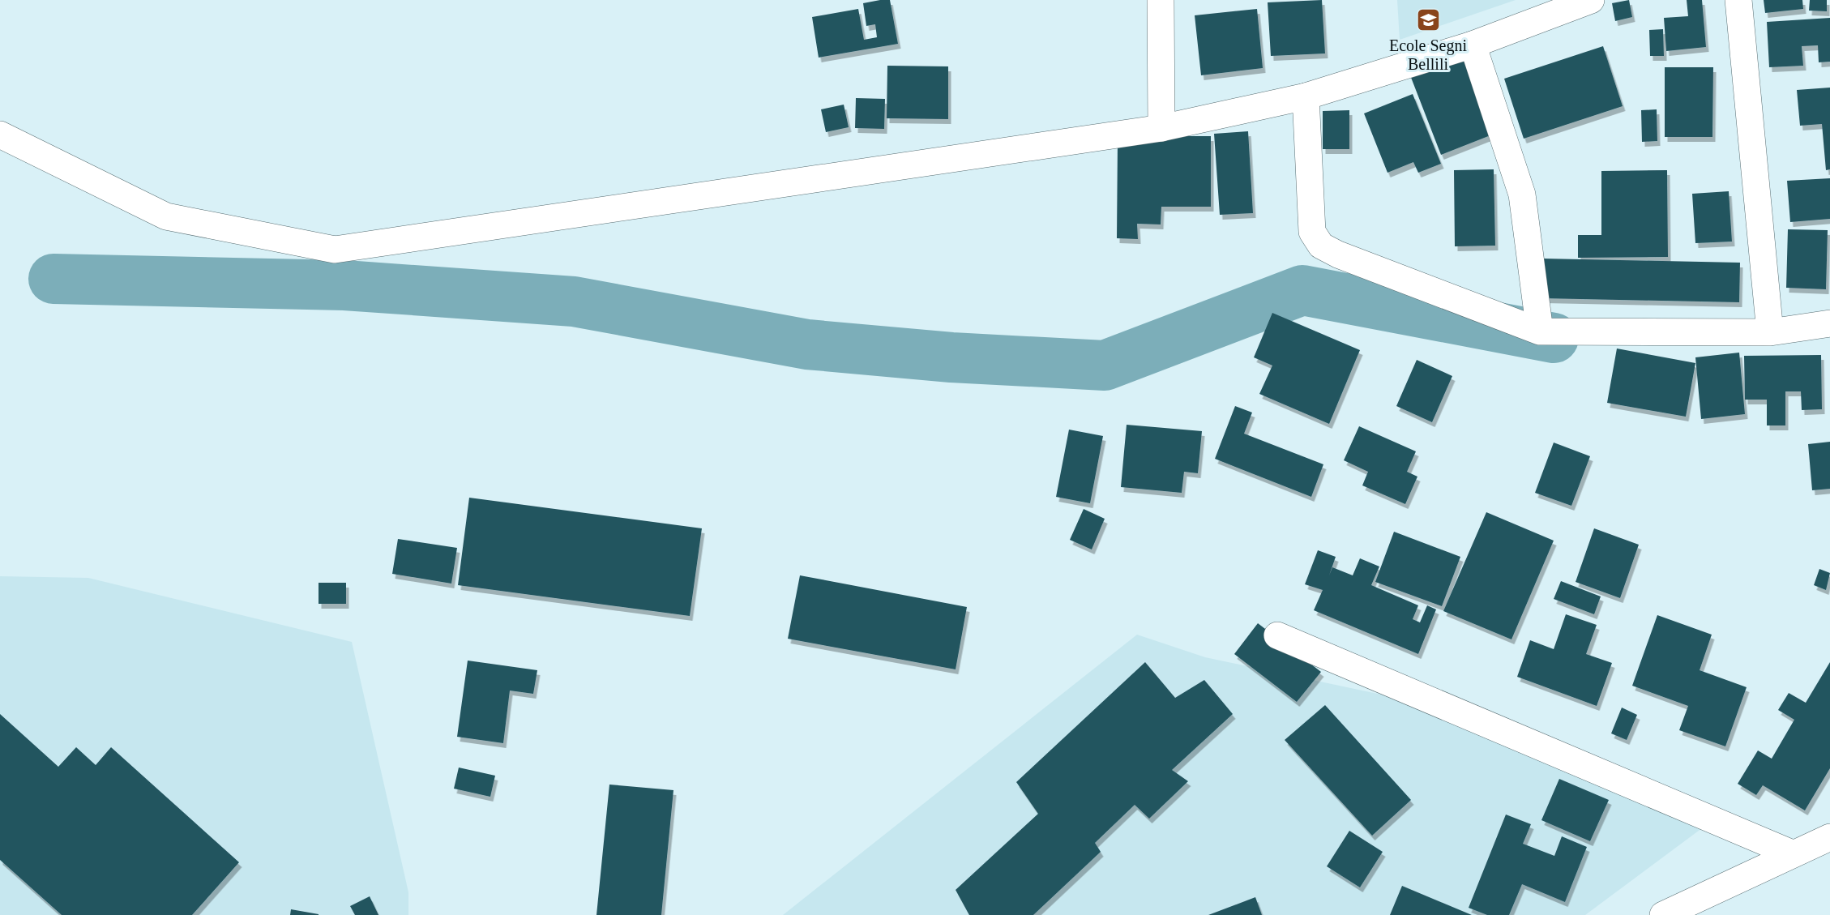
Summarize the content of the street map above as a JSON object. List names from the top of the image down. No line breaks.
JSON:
{"places":{"school or university":["Ecole Segni Bellili"]}}
